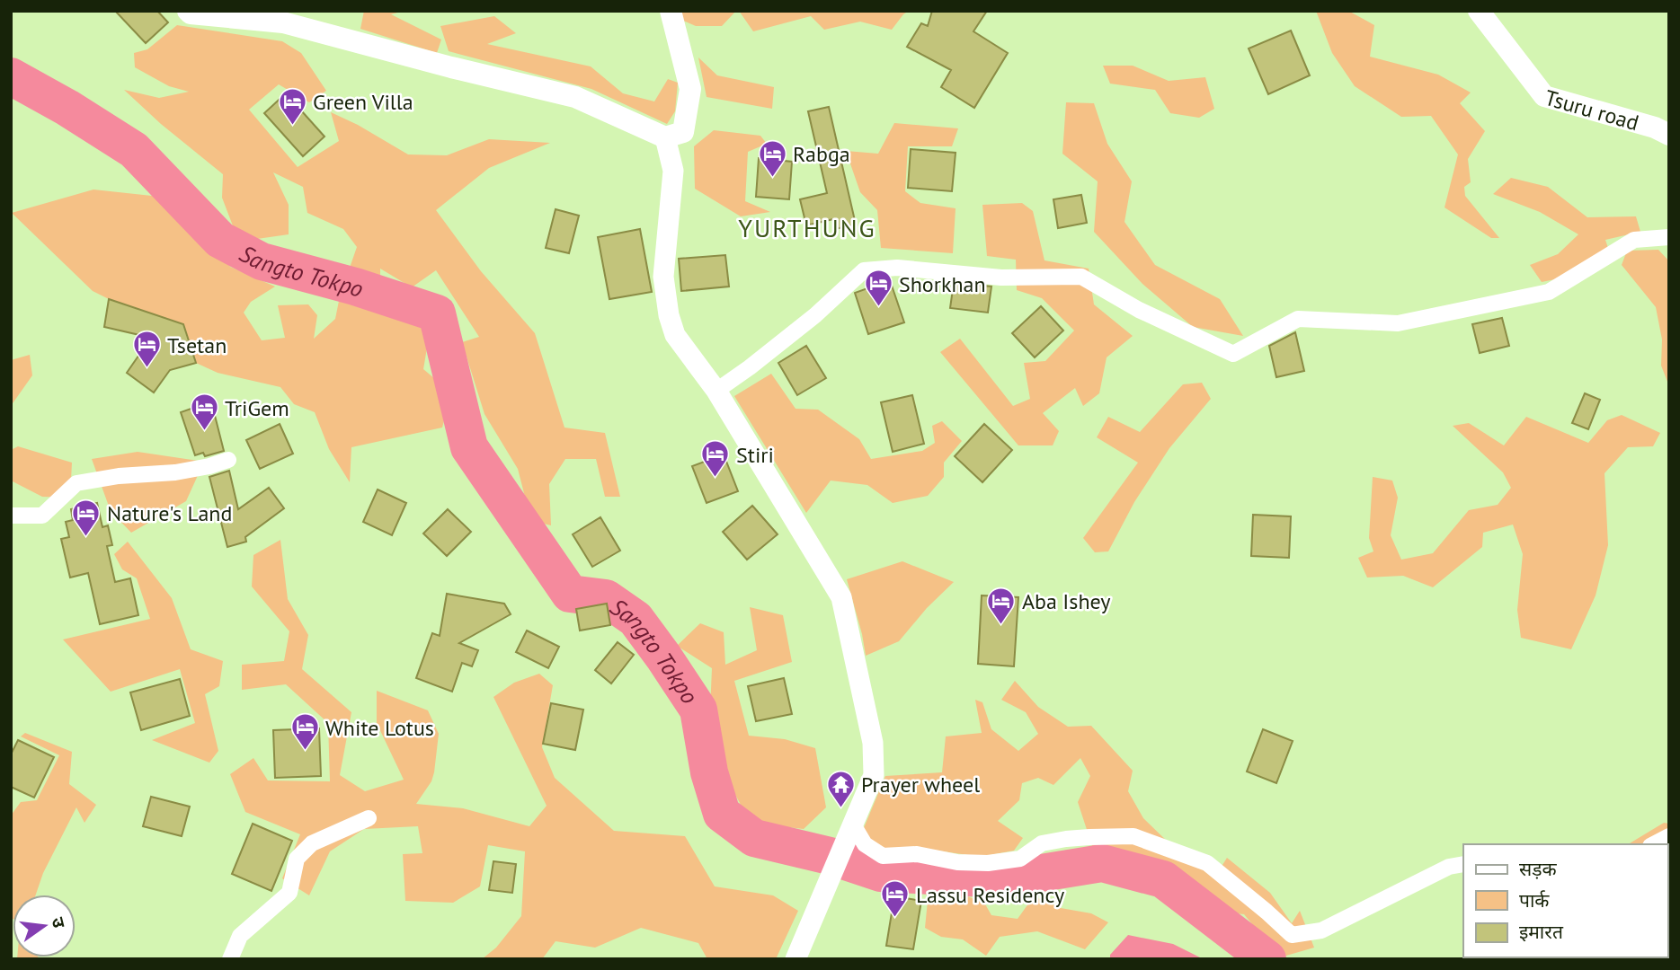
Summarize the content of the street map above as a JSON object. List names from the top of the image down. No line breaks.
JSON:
{"streets":{"main road":["Tsuru road"]},"districts":["YURTHUNG"],"water":["Sangto Tokpo"],"places":{"hotel":["Green Villa","Rabga","Shorkhan","Tsetan","TriGem","Stiri","Nature's Land","Aba Ishey","White Lotus","Lassu Residency"],"temple":["Prayer wheel"]},"legend":["सड़क","पार्क","इमारत"],"north":"right"}
